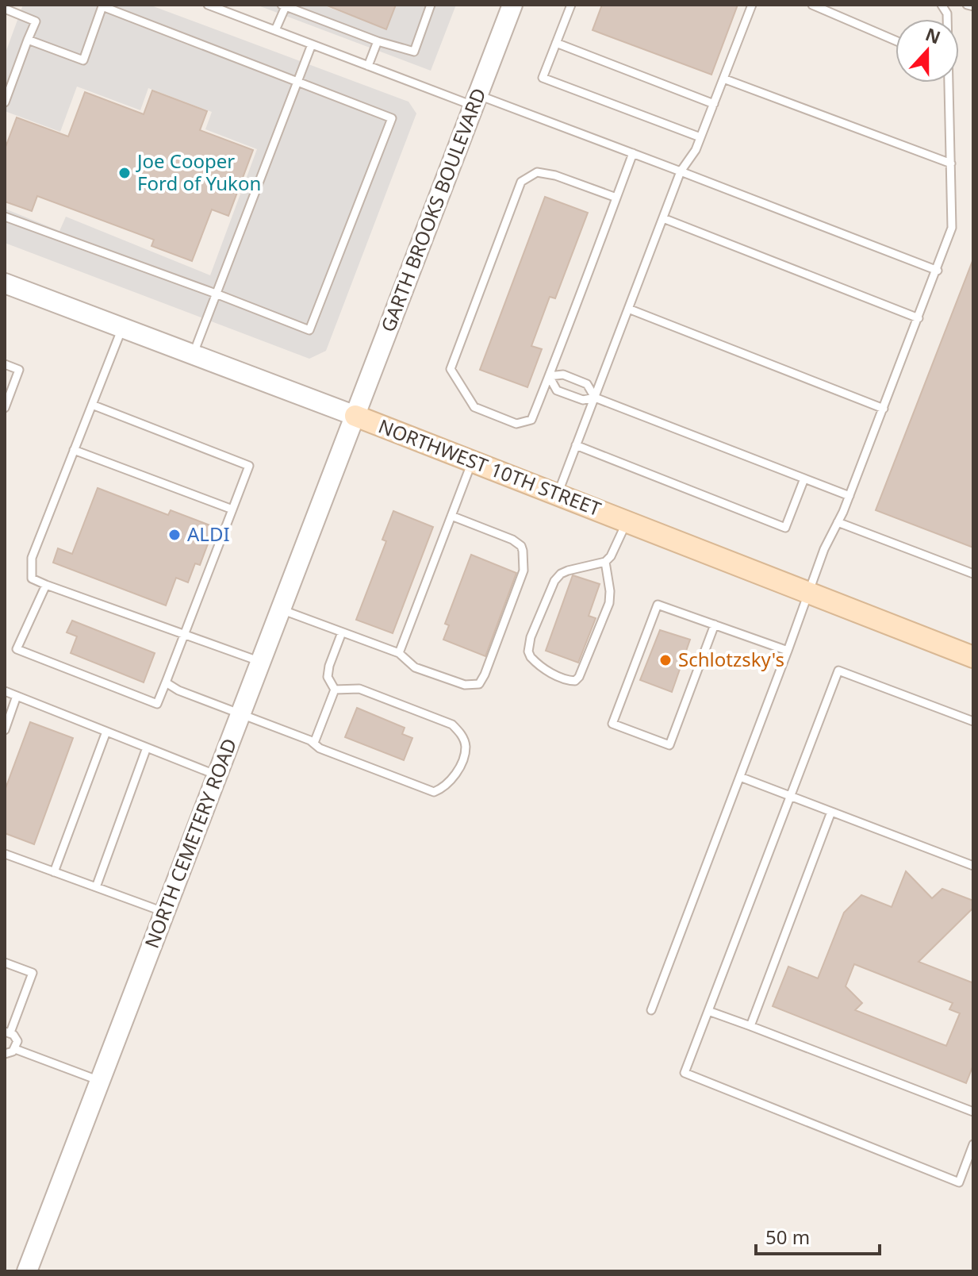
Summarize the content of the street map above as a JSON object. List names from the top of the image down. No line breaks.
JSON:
{"streets":{"main road":["NORTHWEST 10TH STREET"],"street":["GARTH BROOKS BOULEVARD","NORTH CEMETERY ROAD"]},"crossings":[["GARTH BROOKS BOULEVARD","NORTHWEST 10TH STREET"],["GARTH BROOKS BOULEVARD","NORTH CEMETERY ROAD"],["NORTHWEST 10TH STREET","NORTH CEMETERY ROAD"]],"places":["Joe Cooper Ford of Yukon","ALDI","Schlotzsky's"],"scale_bar":"50 m","north":"top"}
